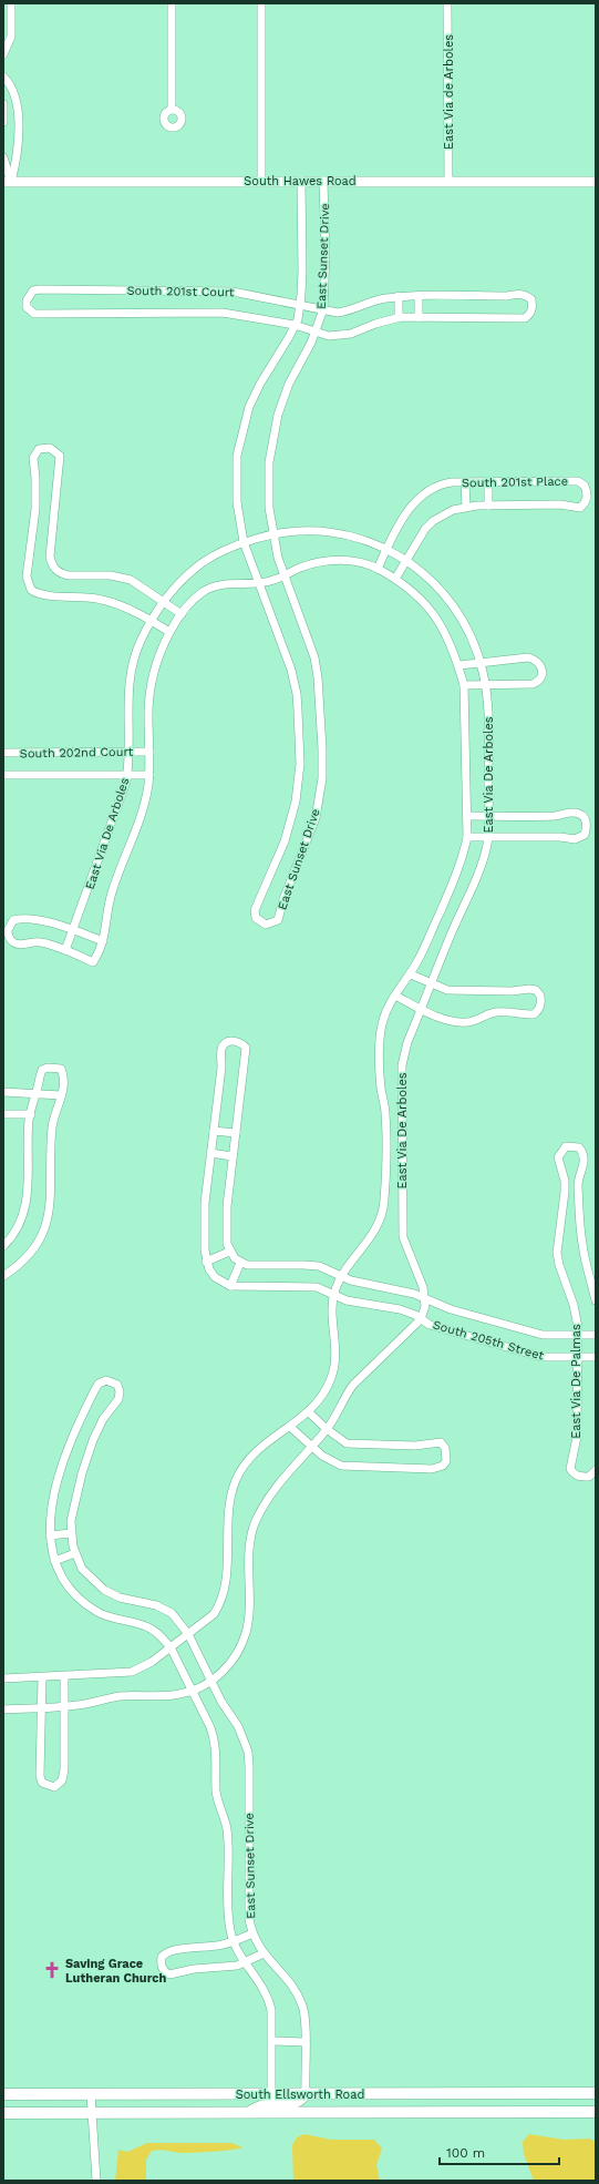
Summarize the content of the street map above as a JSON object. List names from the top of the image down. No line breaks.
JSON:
{"streets":{"main road":["South Hawes Road","South Ellsworth Road"],"street":["East Via de Arboles","East Sunset Drive","South 201st Court","South 201st Place","South 202nd Court","East Via De Arboles","South 205th Street","East Via De Palmas"]},"crossings":[["East Via de Arboles","South Hawes Road"],["South Hawes Road","East Sunset Drive"],["East Sunset Drive","South 201st Court"],["East Sunset Drive","East Via De Arboles"],["East Sunset Drive","South Ellsworth Road"],["South 201st Place","East Via De Arboles"],["South 202nd Court","East Via De Arboles"],["East Via De Arboles","South 205th Street"],["South 205th Street","East Via De Palmas"]],"places":{"church":["Saving Grace Lutheran Church"]},"scale_bar":"100 m"}
